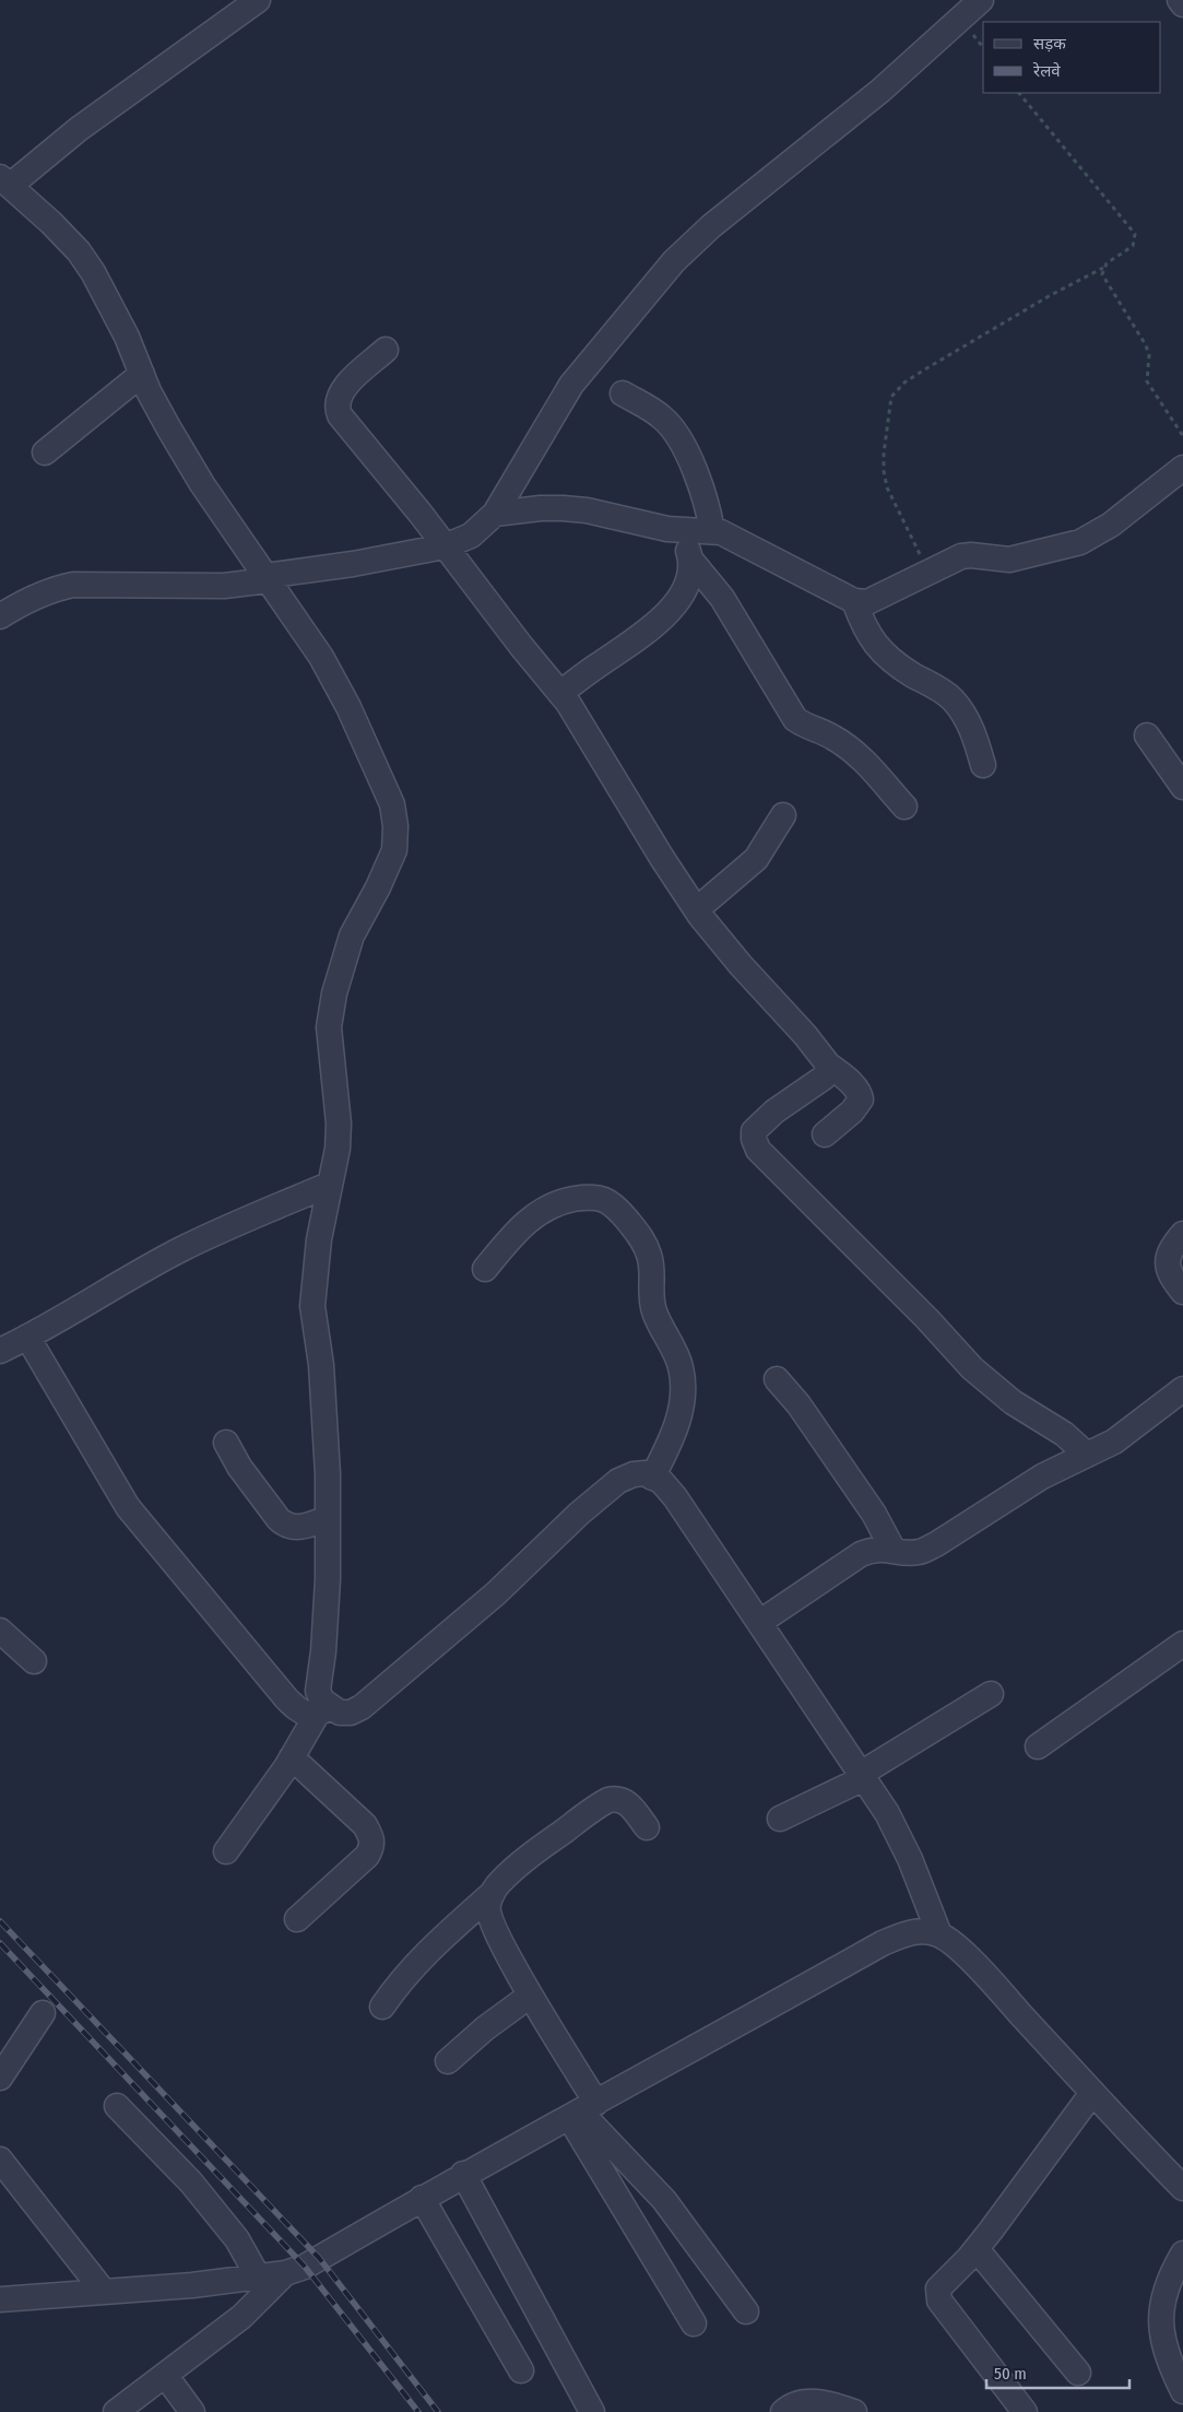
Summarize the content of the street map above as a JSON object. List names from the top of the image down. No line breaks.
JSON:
{"legend":["सड़क","रेलवे"],"scale_bar":"50 m"}
